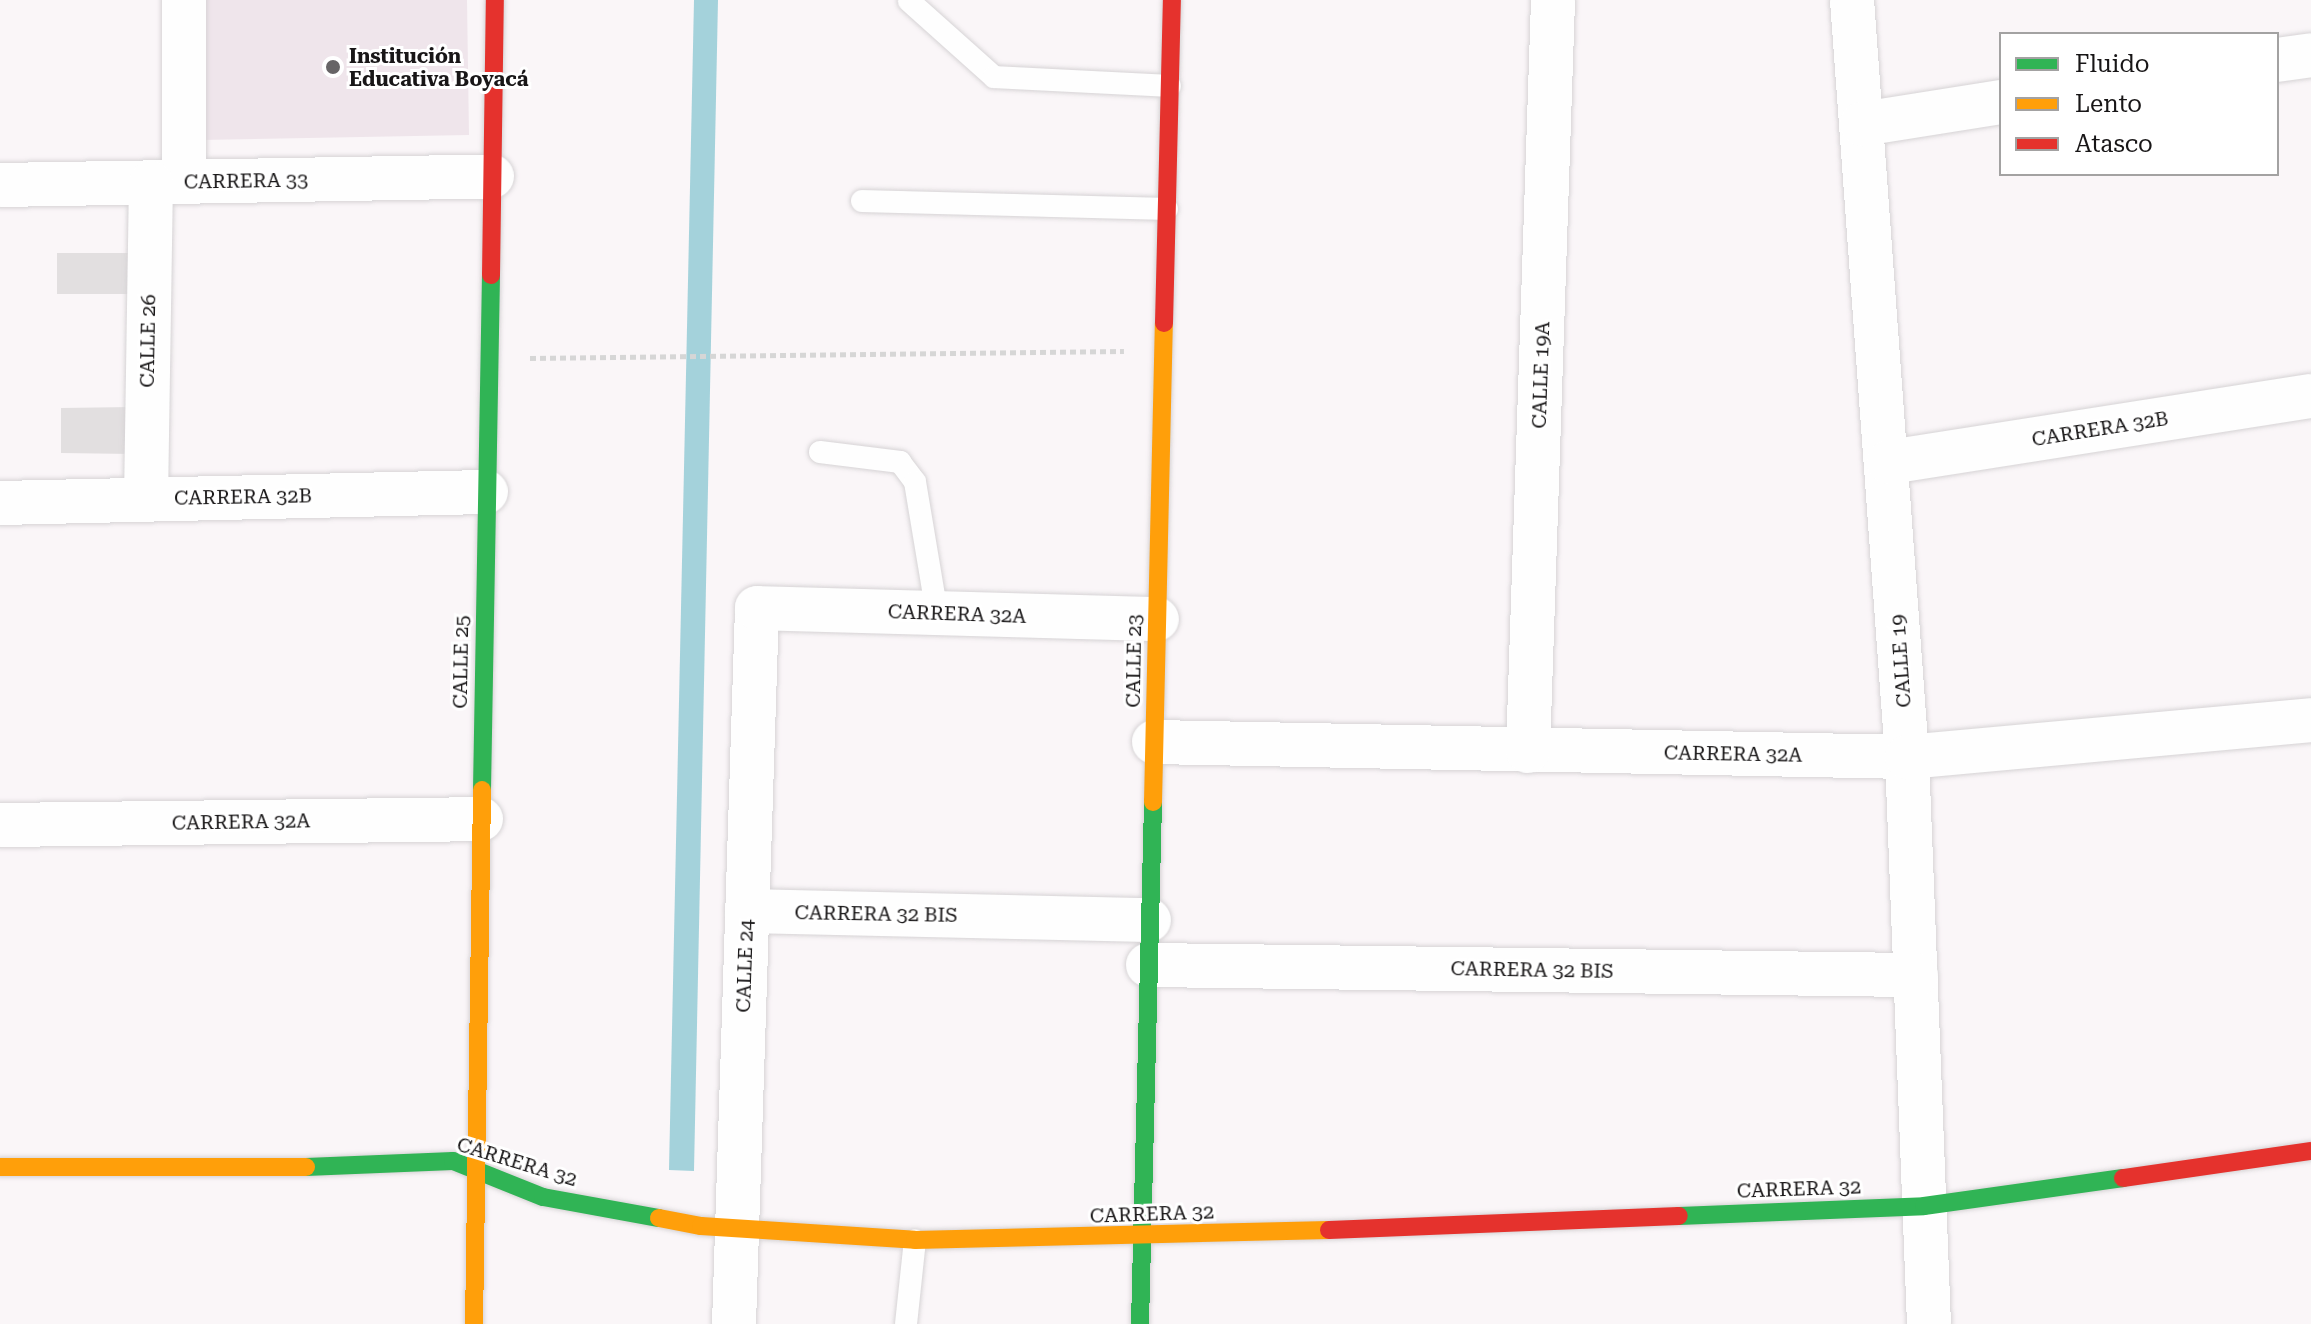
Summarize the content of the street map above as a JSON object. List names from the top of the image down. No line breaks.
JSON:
{"streets":{"main road":["CALLE 23","CALLE 25","CARRERA 32"],"street":["CARRERA 33","CALLE 26","CALLE 19A","CARRERA 32B","CARRERA 32A","CALLE 19","CARRERA 32 BIS","CALLE 24"]},"crossings":[["CARRERA 33","CALLE 26"],["CARRERA 33","CALLE 25"],["CALLE 26","CARRERA 32B"],["CALLE 19A","CARRERA 32A"],["CARRERA 32B","CALLE 19"],["CARRERA 32B","CALLE 25"],["CARRERA 32A","CALLE 23"],["CARRERA 32A","CALLE 19"],["CARRERA 32A","CALLE 25"],["CARRERA 32A","CALLE 24"],["CALLE 23","CARRERA 32 BIS"],["CALLE 23","CARRERA 32"],["CALLE 19","CARRERA 32 BIS"],["CALLE 19","CARRERA 32"],["CALLE 25","CARRERA 32"],["CARRERA 32 BIS","CALLE 24"],["CALLE 24","CARRERA 32"]],"places":["Institución Educativa Boyacá"],"legend":["Fluido","Lento","Atasco"]}
